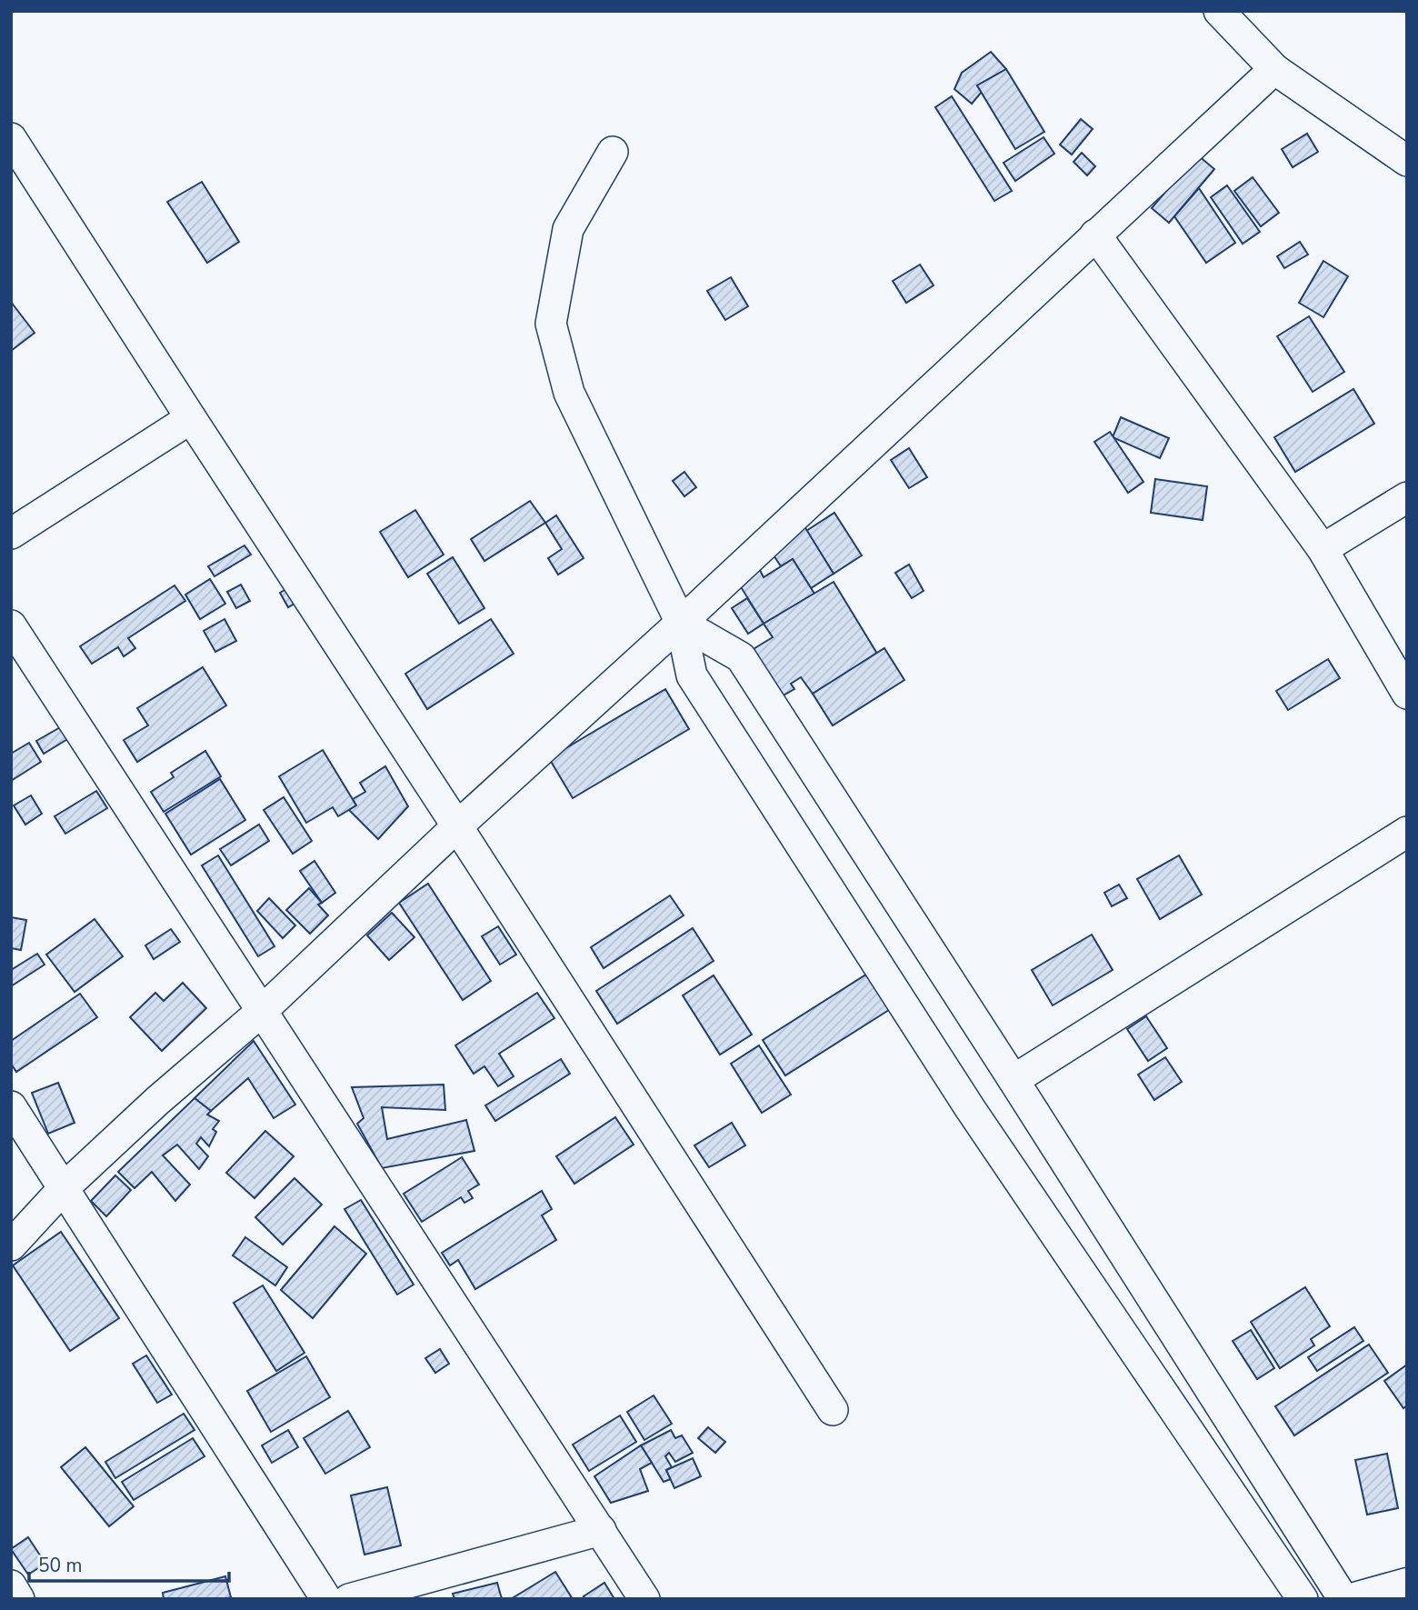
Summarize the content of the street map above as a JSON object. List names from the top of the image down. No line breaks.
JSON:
{"scale_bar":"50 m"}
